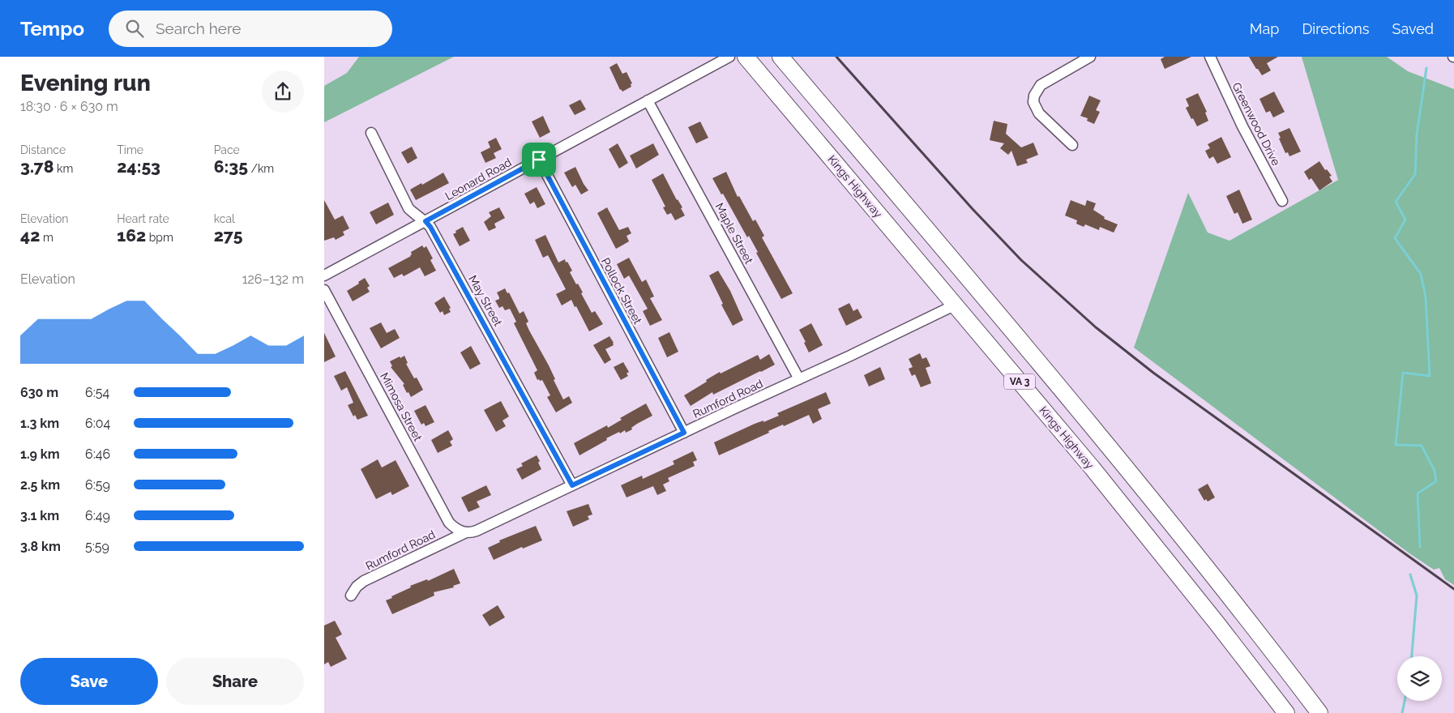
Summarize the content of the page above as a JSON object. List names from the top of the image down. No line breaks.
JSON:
{"streets":{"highway":["Kings Highway","VA 3"],"street":["Greenwood Drive","Leonard Road","Maple Street","Pollock Street","May Street","Rumford Road","Mimosa Street"]},"crossings":[["Leonard Road","Maple Street"],["Leonard Road","Pollock Street"],["Leonard Road","May Street"],["Kings Highway","Rumford Road"],["Maple Street","Rumford Road"],["Pollock Street","Rumford Road"],["May Street","Rumford Road"],["Rumford Road","Mimosa Street"]],"page":{"header":"Tempo","search":"Search here","nav":["Map","Directions","Saved"],"heading":["Evening run","18:30 · 6 × 630 m"],"stats":[["Distance","3.78 km"],["Time","24:53"],["Pace","6:35 /km"],["Elevation","42 m"],["Heart rate","162 bpm"],["kcal","275"]],"chart":["Elevation","126–132 m"],"list":[{"name":"630 m","note":"6:54"},{"name":"1.3 km","note":"6:04"},{"name":"1.9 km","note":"6:46"},{"name":"2.5 km","note":"6:59"},{"name":"3.1 km","note":"6:49"},{"name":"3.8 km","note":"5:59"}],"buttons":["Save","Share"]}}
